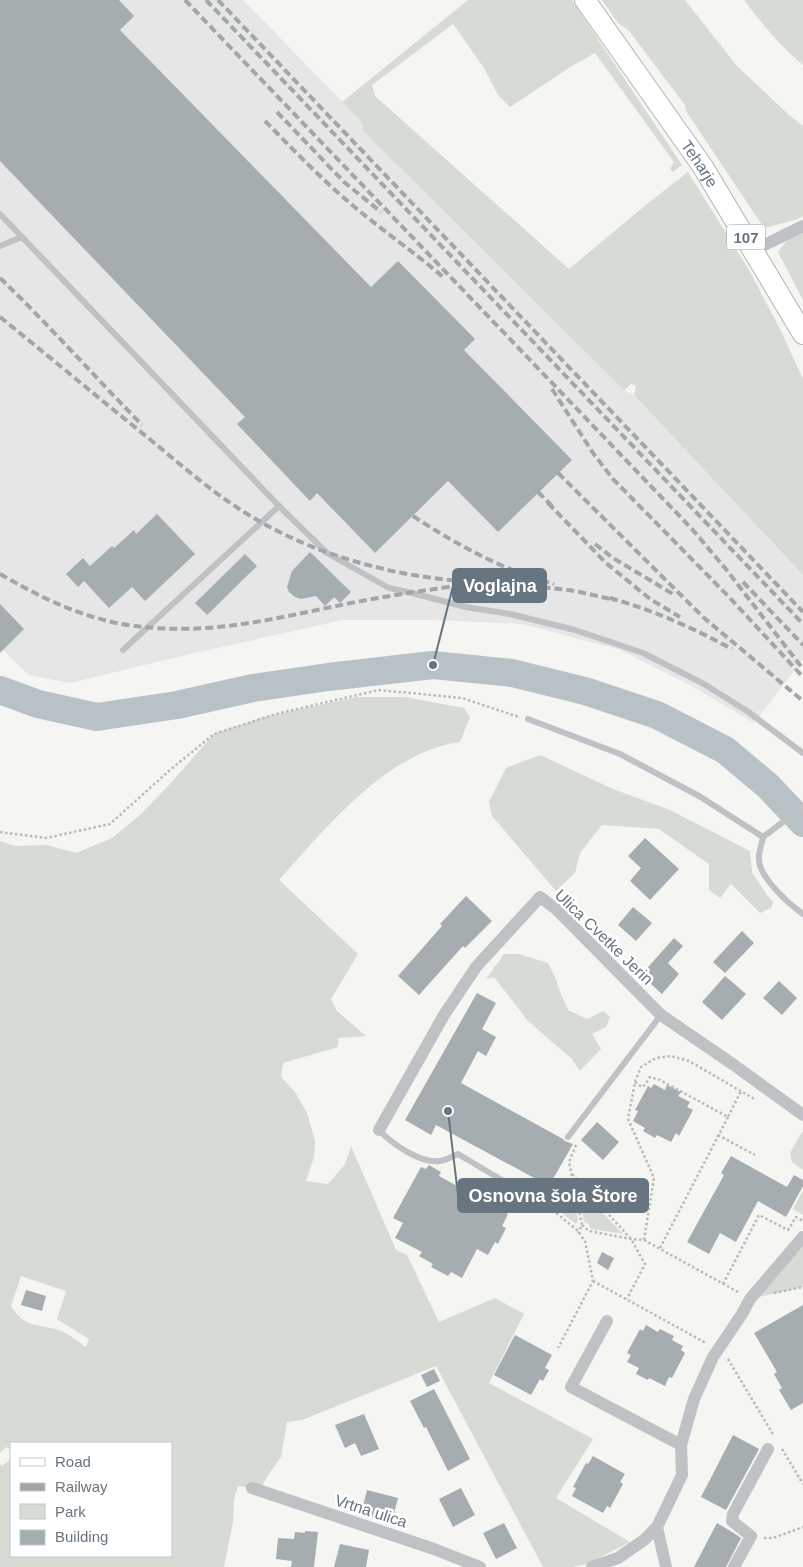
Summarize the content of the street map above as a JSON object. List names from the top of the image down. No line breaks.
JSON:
{"streets":{"main road":["Teharje","107"],"street":["Ulica Cvetke Jerin","Vrtna ulica"]},"places":["Voglajna","Osnovna šola Štore"],"legend":["Road","Railway","Park","Building"]}
